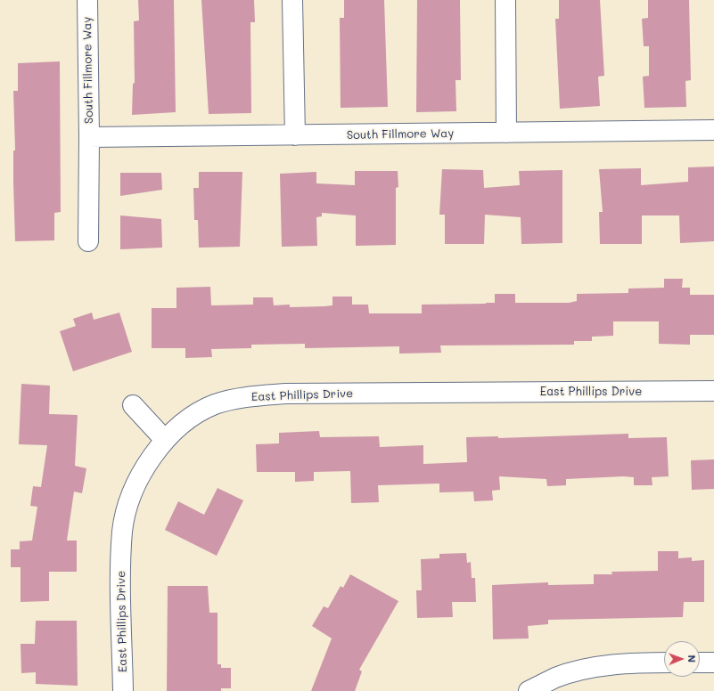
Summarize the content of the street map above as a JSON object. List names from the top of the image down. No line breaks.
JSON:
{"streets":{"street":["South Fillmore Way","East Phillips Drive"]},"north":"right"}
